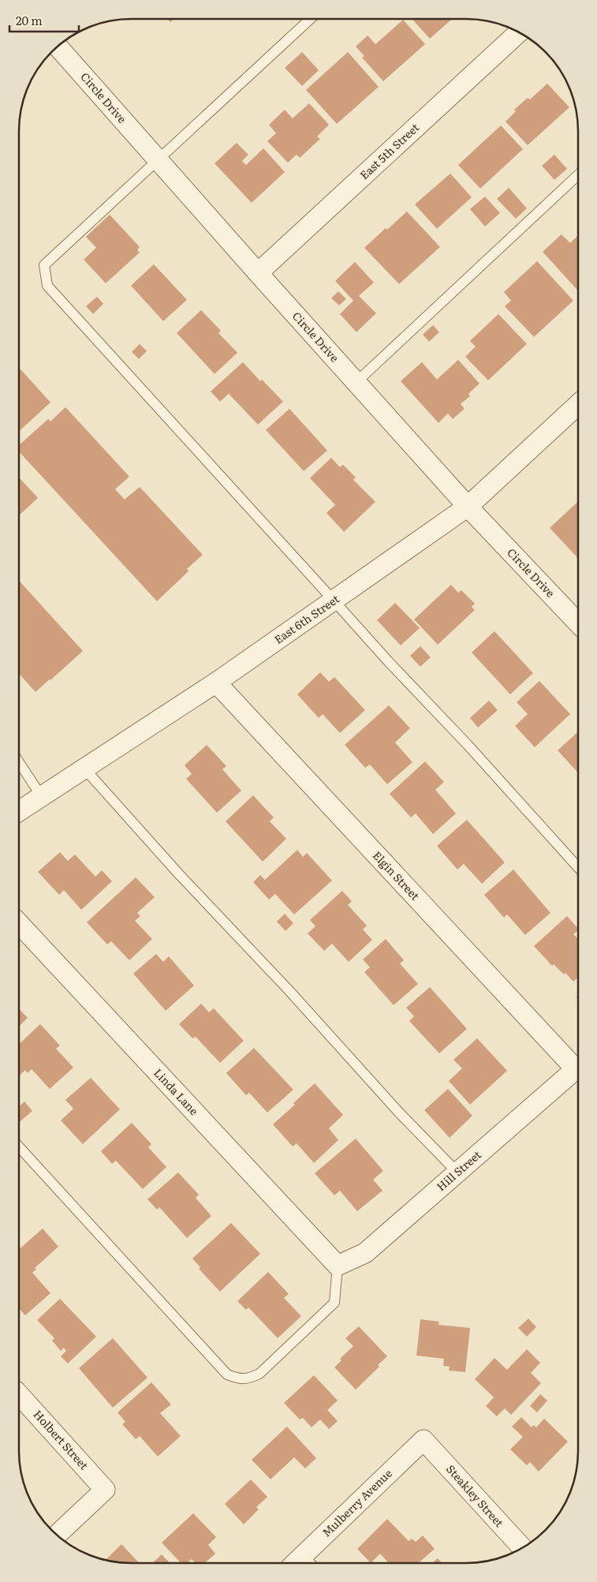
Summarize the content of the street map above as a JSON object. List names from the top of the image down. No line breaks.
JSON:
{"streets":{"street":["Circle Drive","East 5th Street","East 6th Street","Elgin Street","Linda Lane","Hill Street","Holbert Street","Steakley Street","Mulberry Avenue"]},"crossings":[["Circle Drive","East 5th Street"],["Circle Drive","East 6th Street"],["East 6th Street","Elgin Street"],["Elgin Street","Hill Street"],["Linda Lane","Hill Street"],["Steakley Street","Mulberry Avenue"]],"scale_bar":"20 m"}
